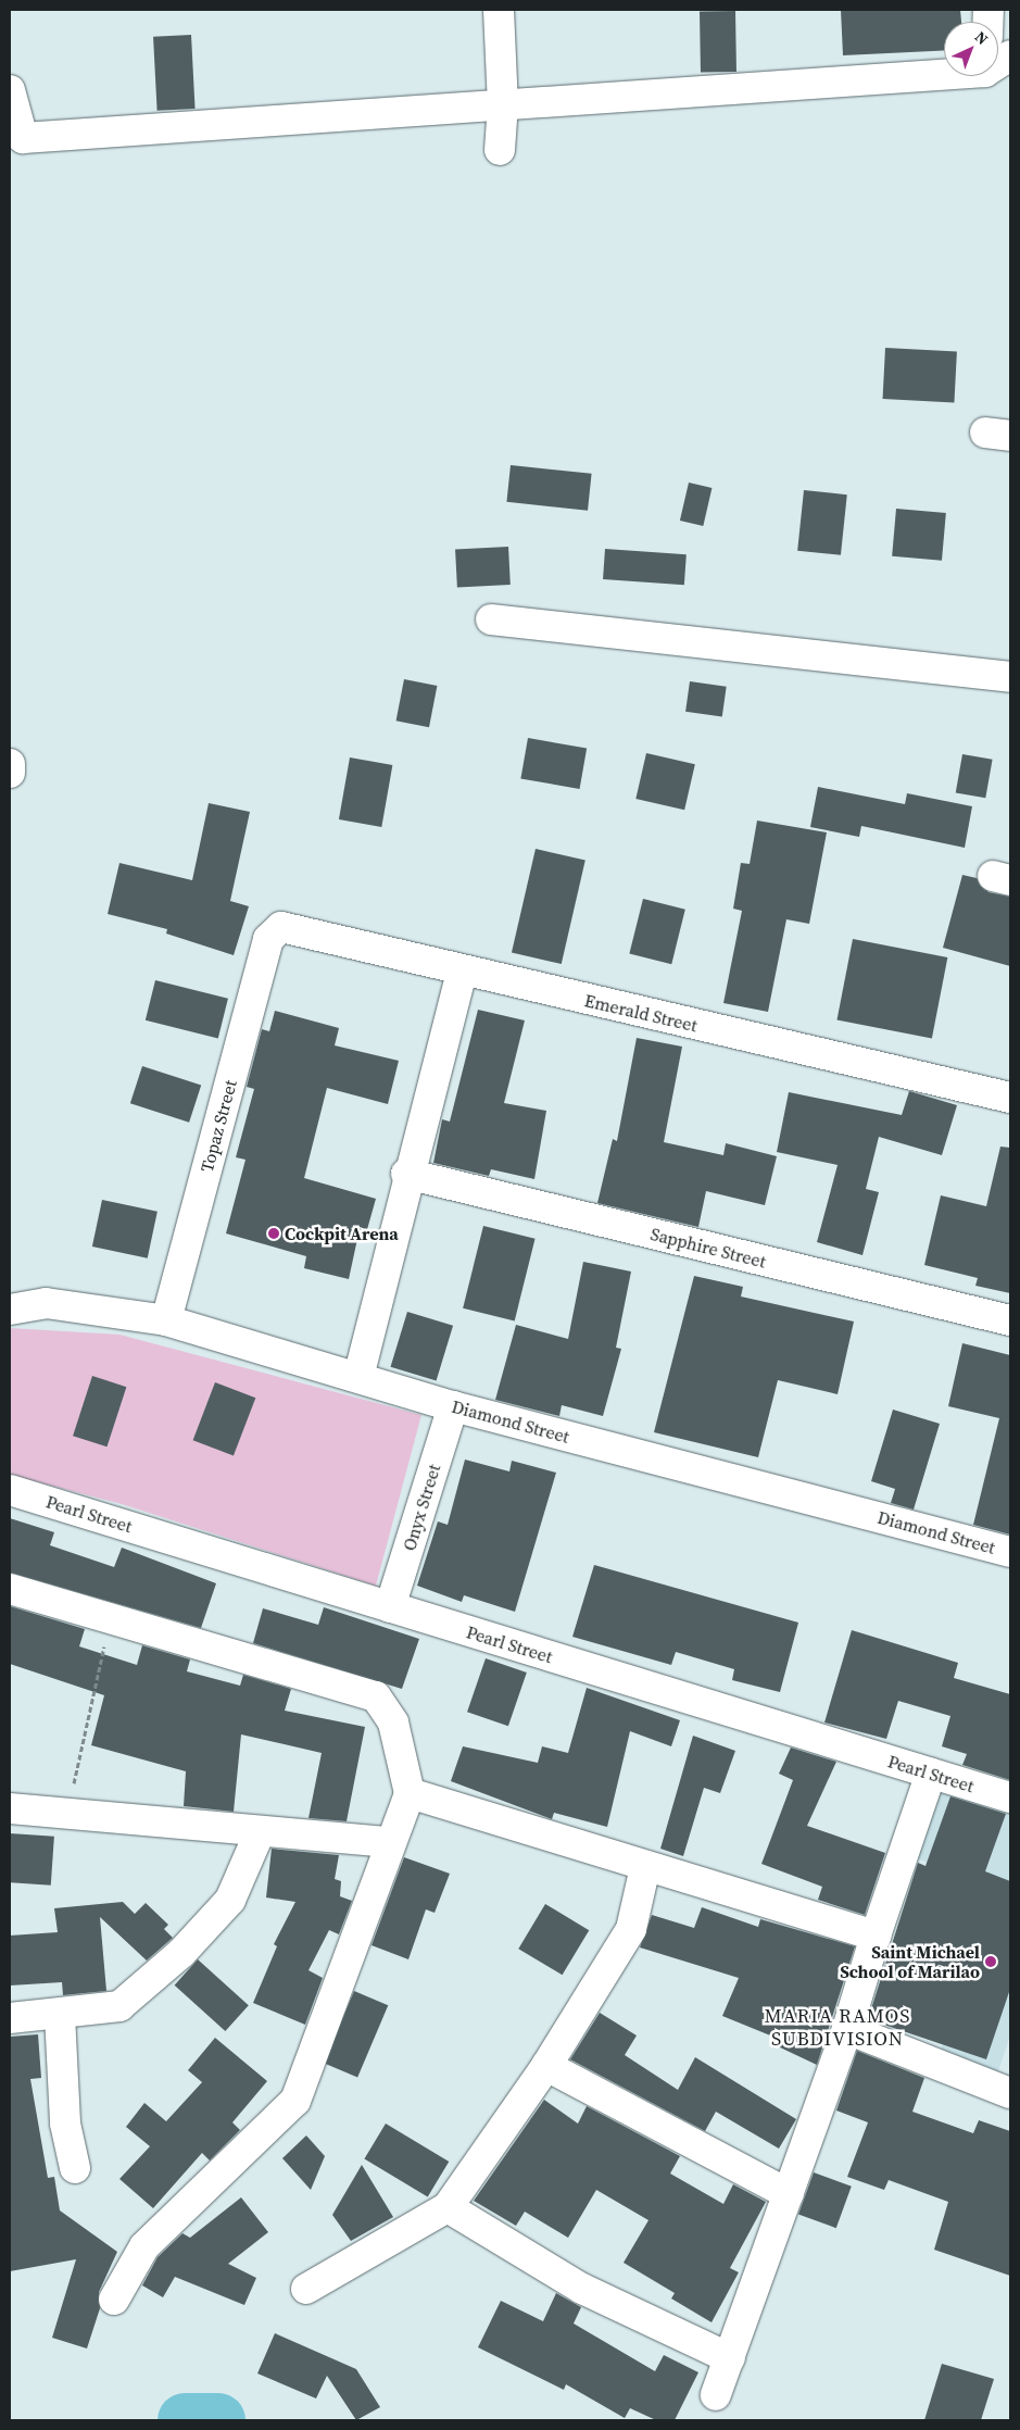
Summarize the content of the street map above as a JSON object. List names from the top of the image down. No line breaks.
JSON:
{"streets":{"street":["Emerald Street","Topaz Street","Sapphire Street","Diamond Street","Onyx Street","Pearl Street"]},"crossings":[["Emerald Street","Topaz Street"],["Topaz Street","Diamond Street"],["Diamond Street","Onyx Street"],["Onyx Street","Pearl Street"]],"districts":["MARIA RAMOS SUBDIVISION"],"places":["Cockpit Arena","Saint Michael School of Marilao"],"north":"top right"}
